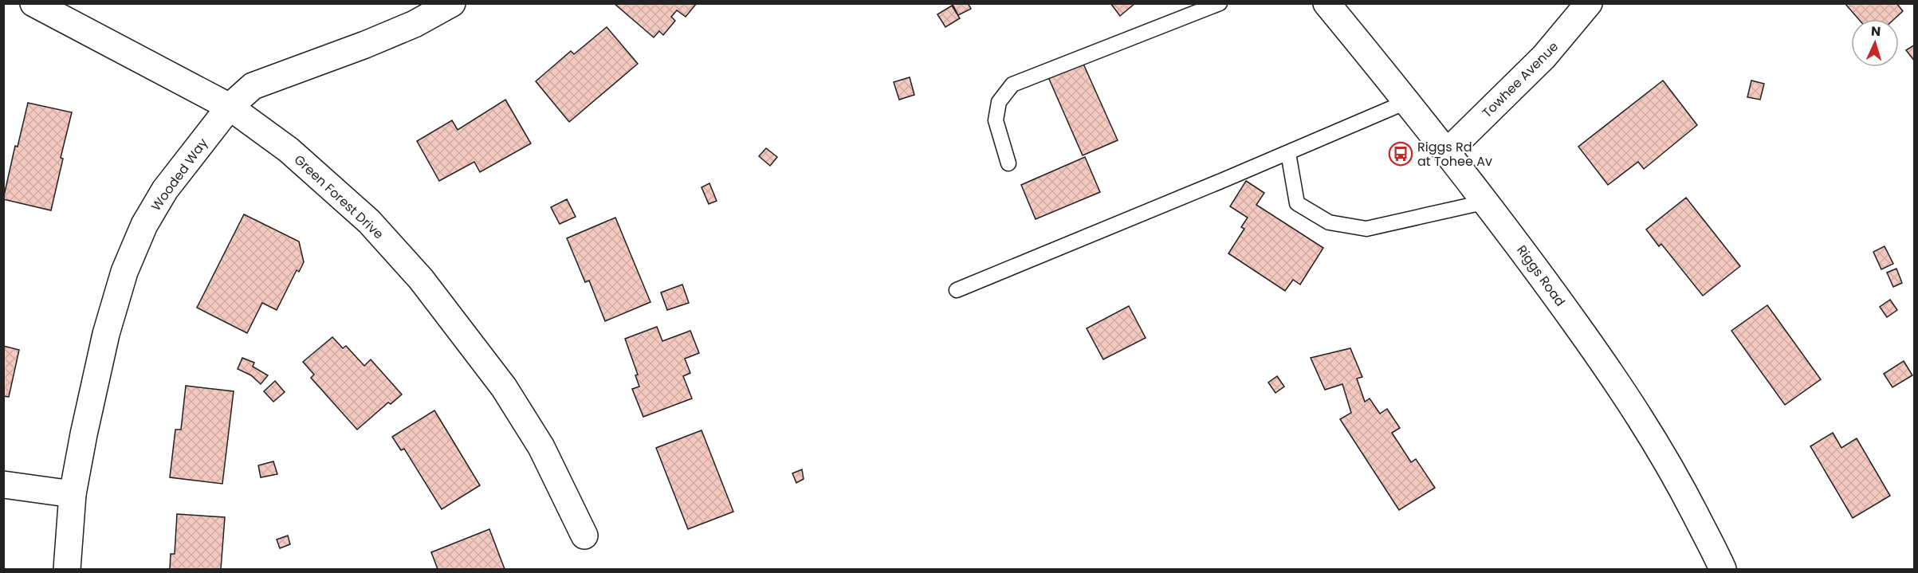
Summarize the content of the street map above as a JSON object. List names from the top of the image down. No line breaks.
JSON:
{"streets":{"street":["Towhee Avenue","Wooded Way","Green Forest Drive","Riggs Road"]},"crossings":[["Towhee Avenue","Riggs Road"],["Wooded Way","Green Forest Drive"]],"places":{"bus stop":["Riggs Rd at Tohee Av"]},"north":"top"}
